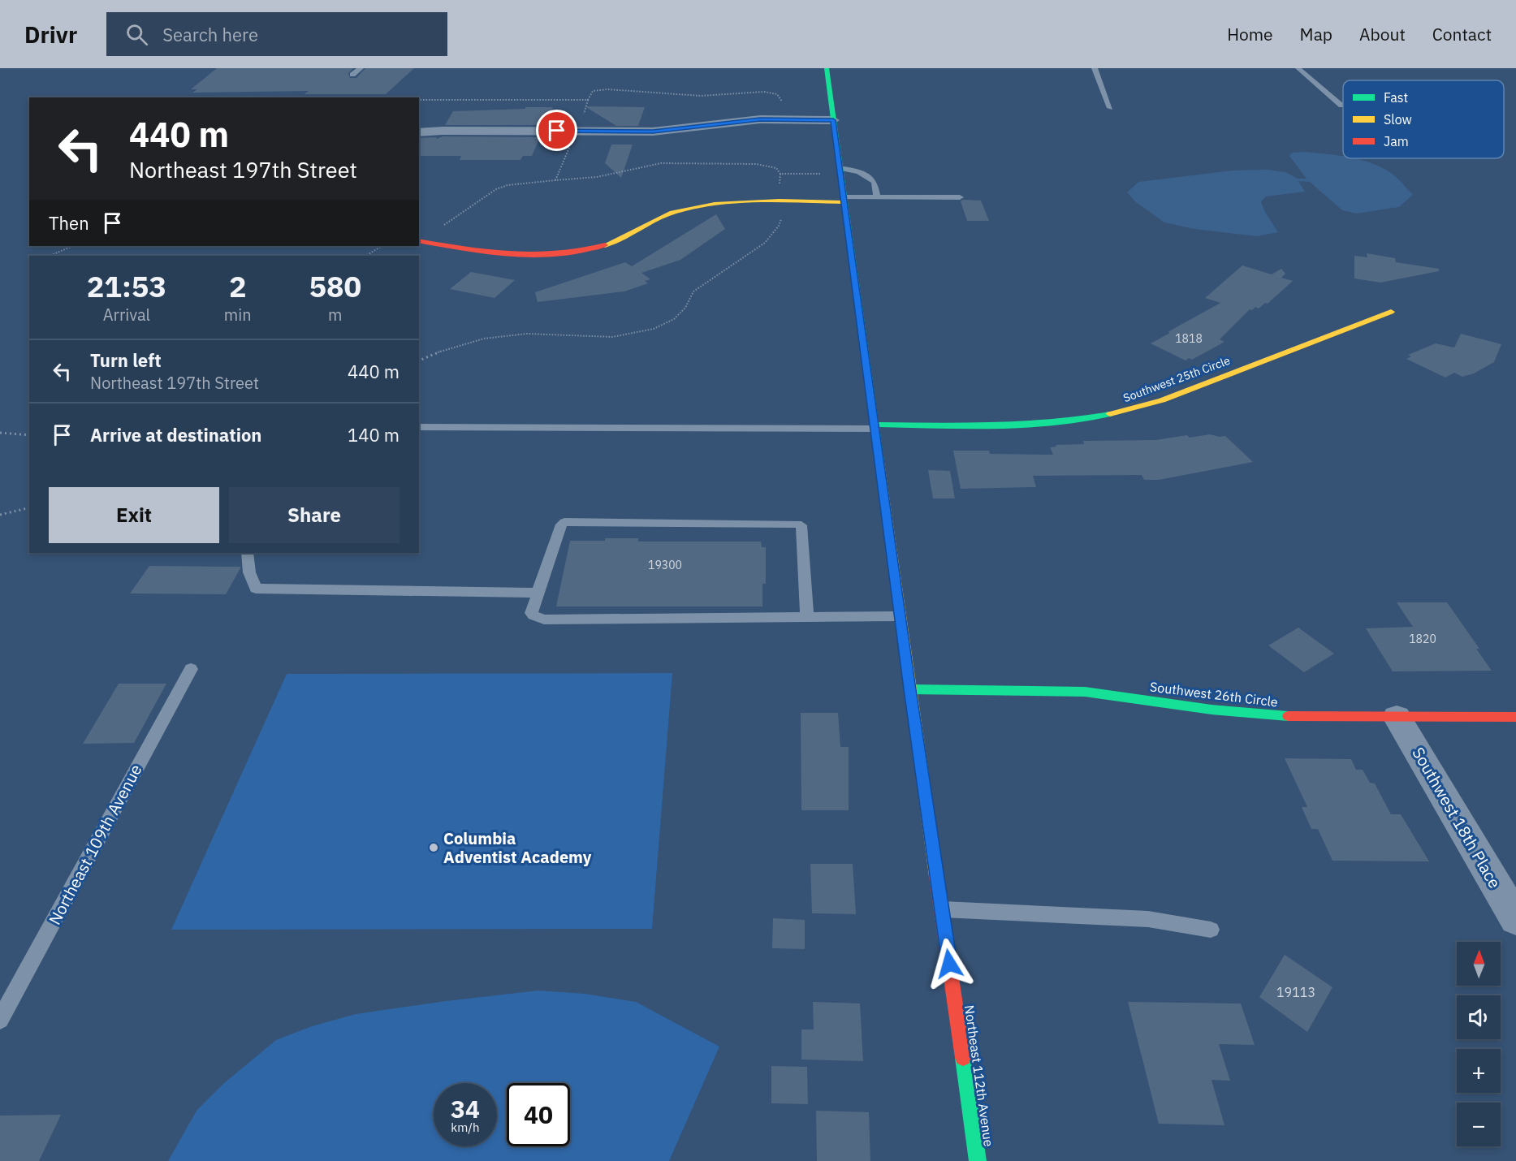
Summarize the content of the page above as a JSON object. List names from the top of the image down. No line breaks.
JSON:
{"streets":{"street":["Southwest 25th Circle","Southwest 26th Circle","Southwest 18th Place","Northeast 112th Avenue"],"lane":["Northeast 109th Avenue"]},"crossings":[["Southwest 25th Circle","Northeast 112th Avenue"],["Southwest 26th Circle","Southwest 18th Place"],["Southwest 26th Circle","Northeast 112th Avenue"]],"places":["Columbia Adventist Academy"],"house_numbers":["1818","19300","1820","19113"],"legend":["Fast","Slow","Jam"],"north":"top","page":{"header":"Drivr","search":"Search here","nav":["Home","Map","About","Contact"],"turn":["440 m","Northeast 197th Street"],"then":"Then","eta":["21:53","Arrival","2","min","580","m"],"list":[{"name":"Turn left","note":"Northeast 197th Street","value":"440 m"},{"name":"Arrive at destination","value":"140 m"}],"buttons":["Exit","Share"],"map_buttons":["+","−"],"speed":"34 km/h","limit":"40"}}
